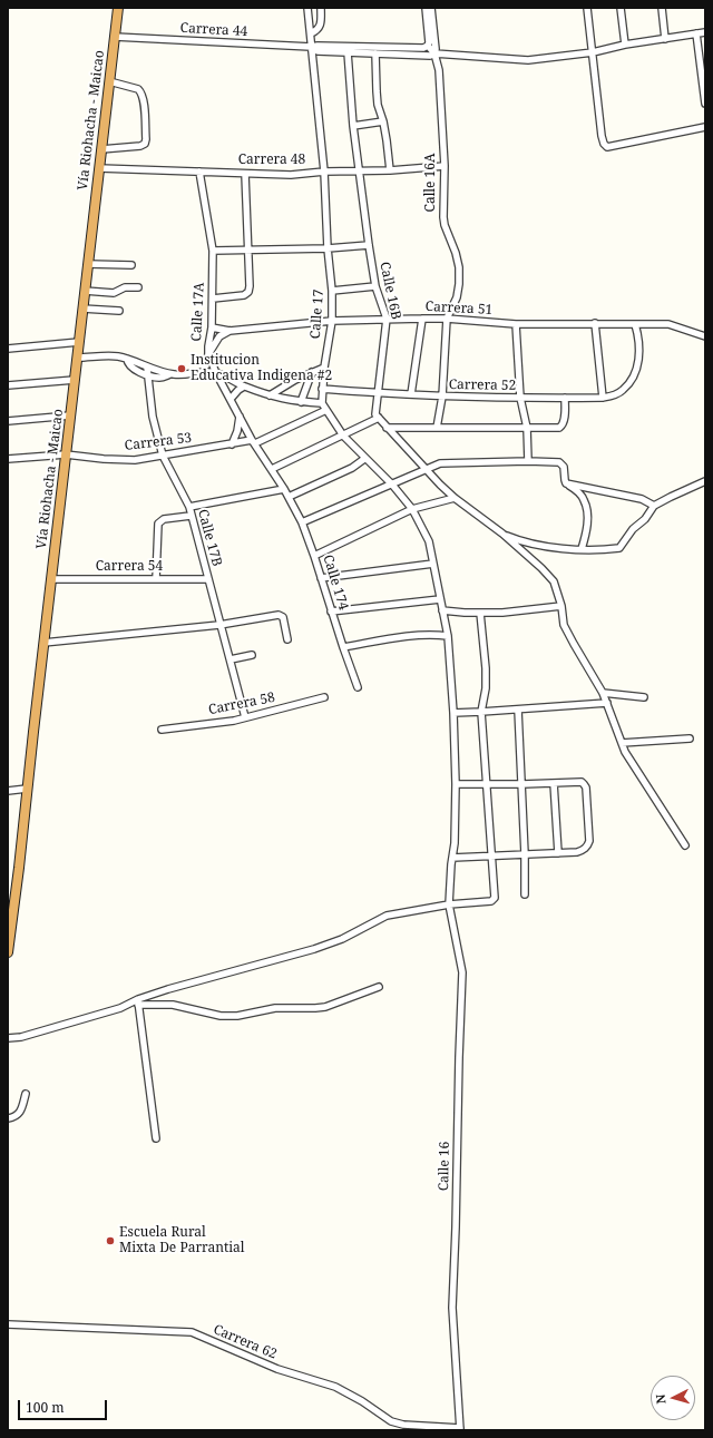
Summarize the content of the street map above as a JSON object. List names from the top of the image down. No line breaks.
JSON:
{"streets":{"highway":["Vía Riohacha - Maicao"],"street":["Carrera 44","Carrera 48","Calle 16A","Calle 16B","Carrera 51","Calle 17A","Calle 17","Carrera 52","Carrera 53","Calle 17B","Carrera 54","Calle 174","Carrera 58","Calle 16","Carrera 62"]},"crossings":[["Carrera 44","Vía Riohacha - Maicao"],["Carrera 44","Calle 16A"],["Carrera 44","Calle 16B"],["Carrera 44","Calle 17"],["Vía Riohacha - Maicao","Carrera 48"],["Vía Riohacha - Maicao","Carrera 53"],["Vía Riohacha - Maicao","Carrera 54"],["Carrera 48","Calle 16A"],["Carrera 48","Calle 16B"],["Carrera 48","Calle 17A"],["Carrera 48","Calle 17"],["Calle 16A","Carrera 51"],["Calle 16B","Carrera 51"],["Calle 16B","Carrera 52"],["Carrera 51","Calle 17A"],["Carrera 51","Calle 17"],["Carrera 51","Carrera 52"],["Calle 17A","Carrera 53"],["Calle 17A","Calle 174"],["Calle 17","Carrera 52"],["Carrera 53","Calle 17B"],["Calle 17B","Carrera 54"],["Calle 17B","Carrera 58"],["Calle 16","Carrera 62"]],"places":["Institucion Educativa Indigena #2","Escuela Rural Mixta De Parrantial"],"scale_bar":"100 m","north":"left"}
